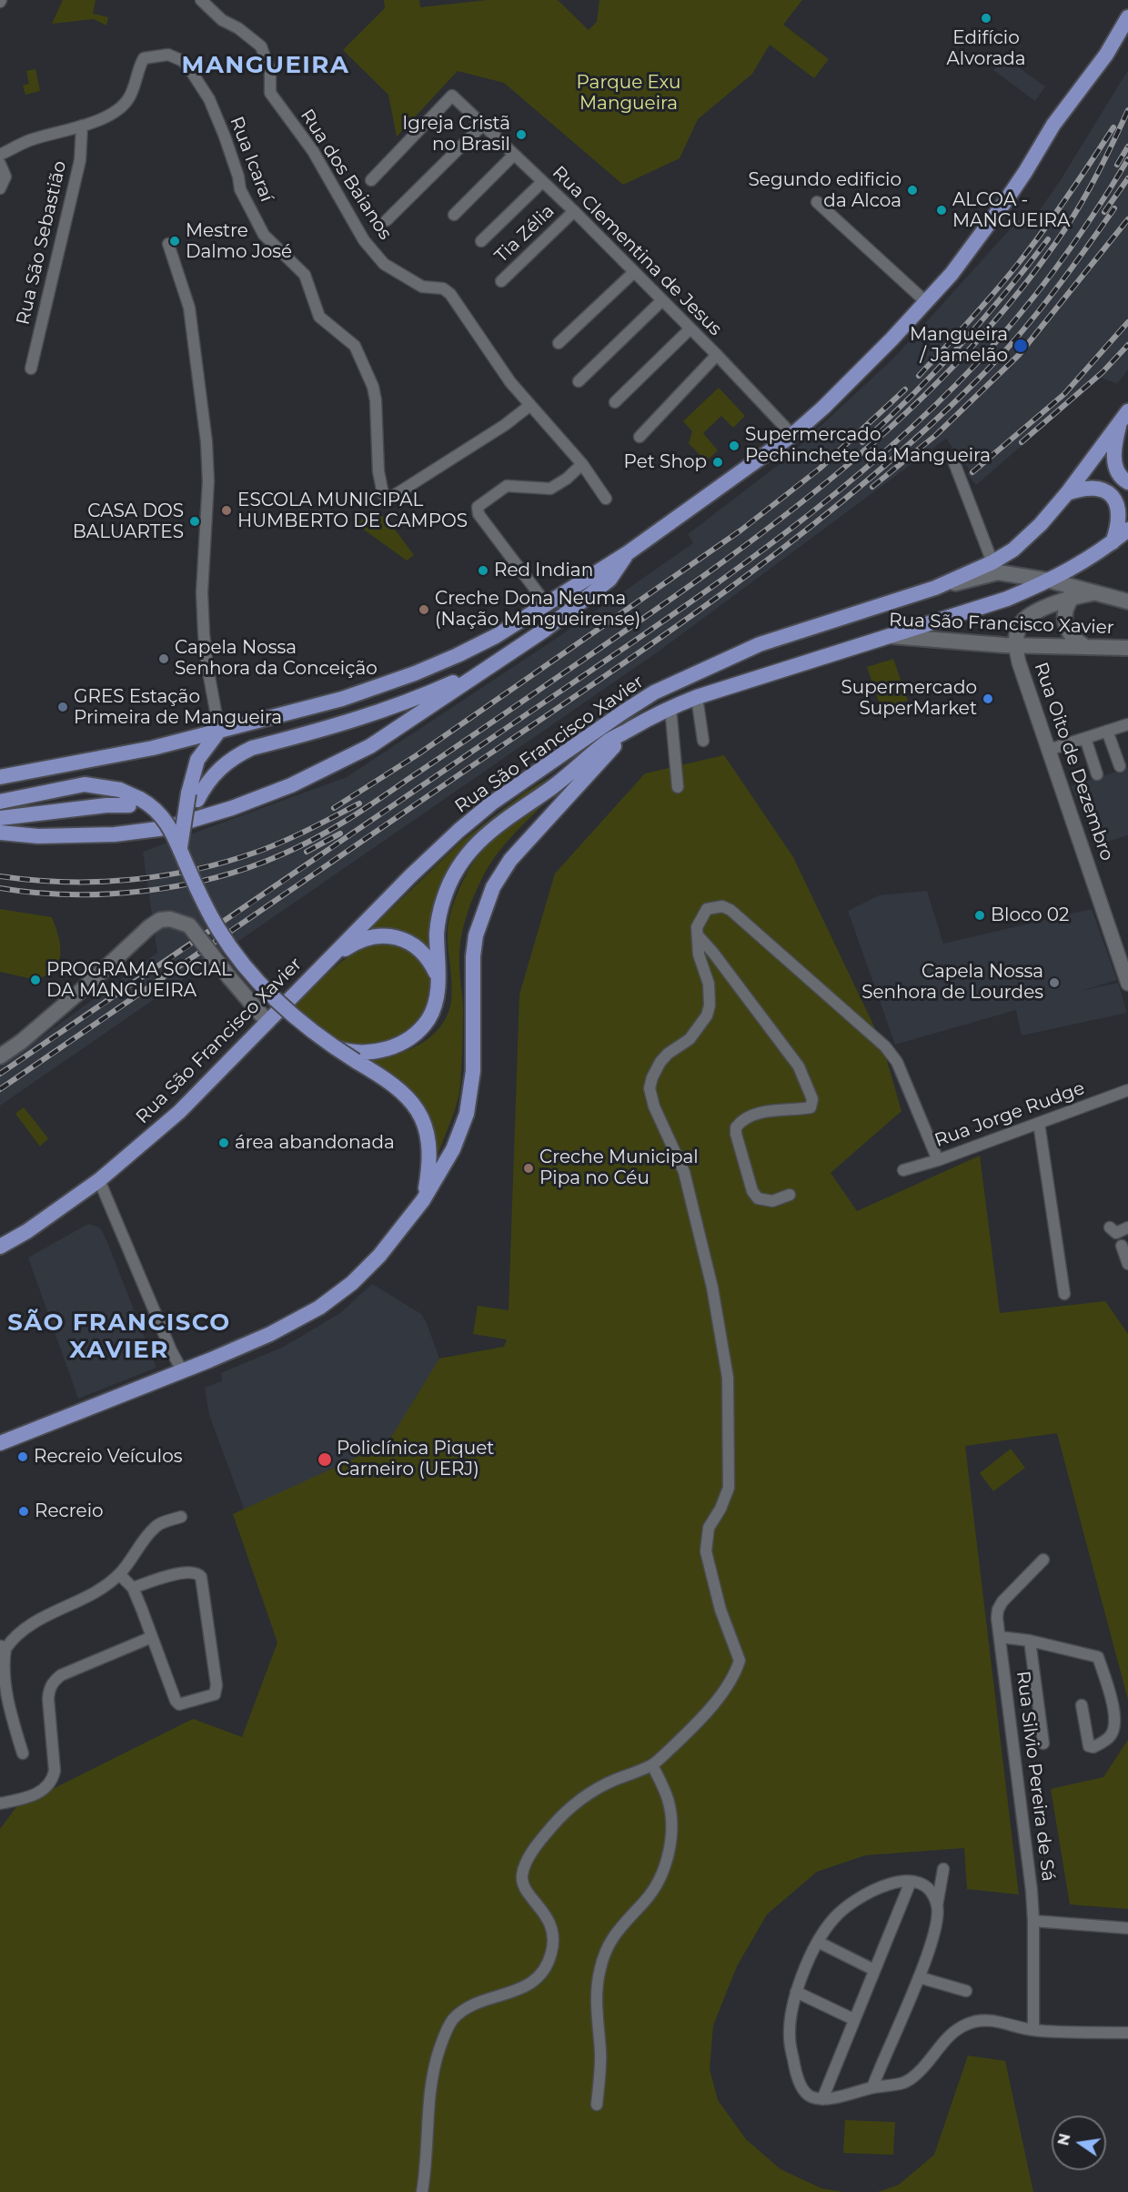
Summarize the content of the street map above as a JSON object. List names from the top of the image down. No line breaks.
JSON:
{"streets":{"main road":["Rua São Francisco Xavier"],"street":["Rua Icaraí","Rua dos Baianos","Tia Zélia","Rua São Sebastião","Rua Clementina de Jesus","Rua Oito de Dezembro","Rua Jorge Rudge","Rua Silvio Pereira de Sá"]},"crossings":[["Rua Icaraí","Rua dos Baianos"],["Rua Icaraí","Rua São Sebastião"],["Tia Zélia","Rua Clementina de Jesus"],["Rua São Francisco Xavier","Rua Oito de Dezembro"]],"districts":["MANGUEIRA","SÃO FRANCISCO XAVIER"],"parks":["Parque Exu Mangueira"],"places":["Edifício Alvorada","Igreja Cristã no Brasil","Segundo edificio da Alcoa","ALCOA - MANGUEIRA","Mestre Dalmo José","Mangueira / Jamelão","Supermercado Pechinchete da Mangueira","Pet Shop","ESCOLA MUNICIPAL HUMBERTO DE CAMPOS","CASA DOS BALUARTES","Red Indian","Creche Dona Neuma (Nação Mangueirense)","Capela Nossa Senhora da Conceição","Supermercado SuperMarket","GRES Estação Primeira de Mangueira","Bloco 02","PROGRAMA SOCIAL DA MANGUEIRA","Capela Nossa Senhora de Lourdes","área abandonada","Creche Municipal Pipa no Céu","Recreio Veículos","Policlínica Piquet Carneiro (UERJ)","Recreio"],"north":"left"}
